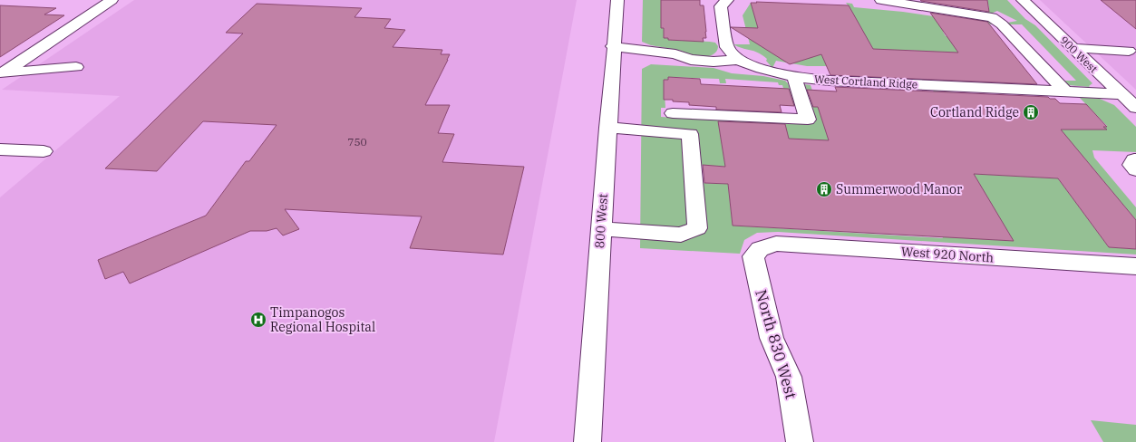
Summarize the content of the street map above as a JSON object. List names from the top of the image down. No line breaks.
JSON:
{"streets":{"street":["900 West","West Cortland Ridge","800 West","West 920 North","North 830 West"]},"crossings":[["900 West","West Cortland Ridge"],["West Cortland Ridge","800 West"],["West 920 North","North 830 West"]],"places":{"building":["Cortland Ridge","Summerwood Manor"],"hospital":["Timpanogos Regional Hospital"]},"house_numbers":["750"]}
